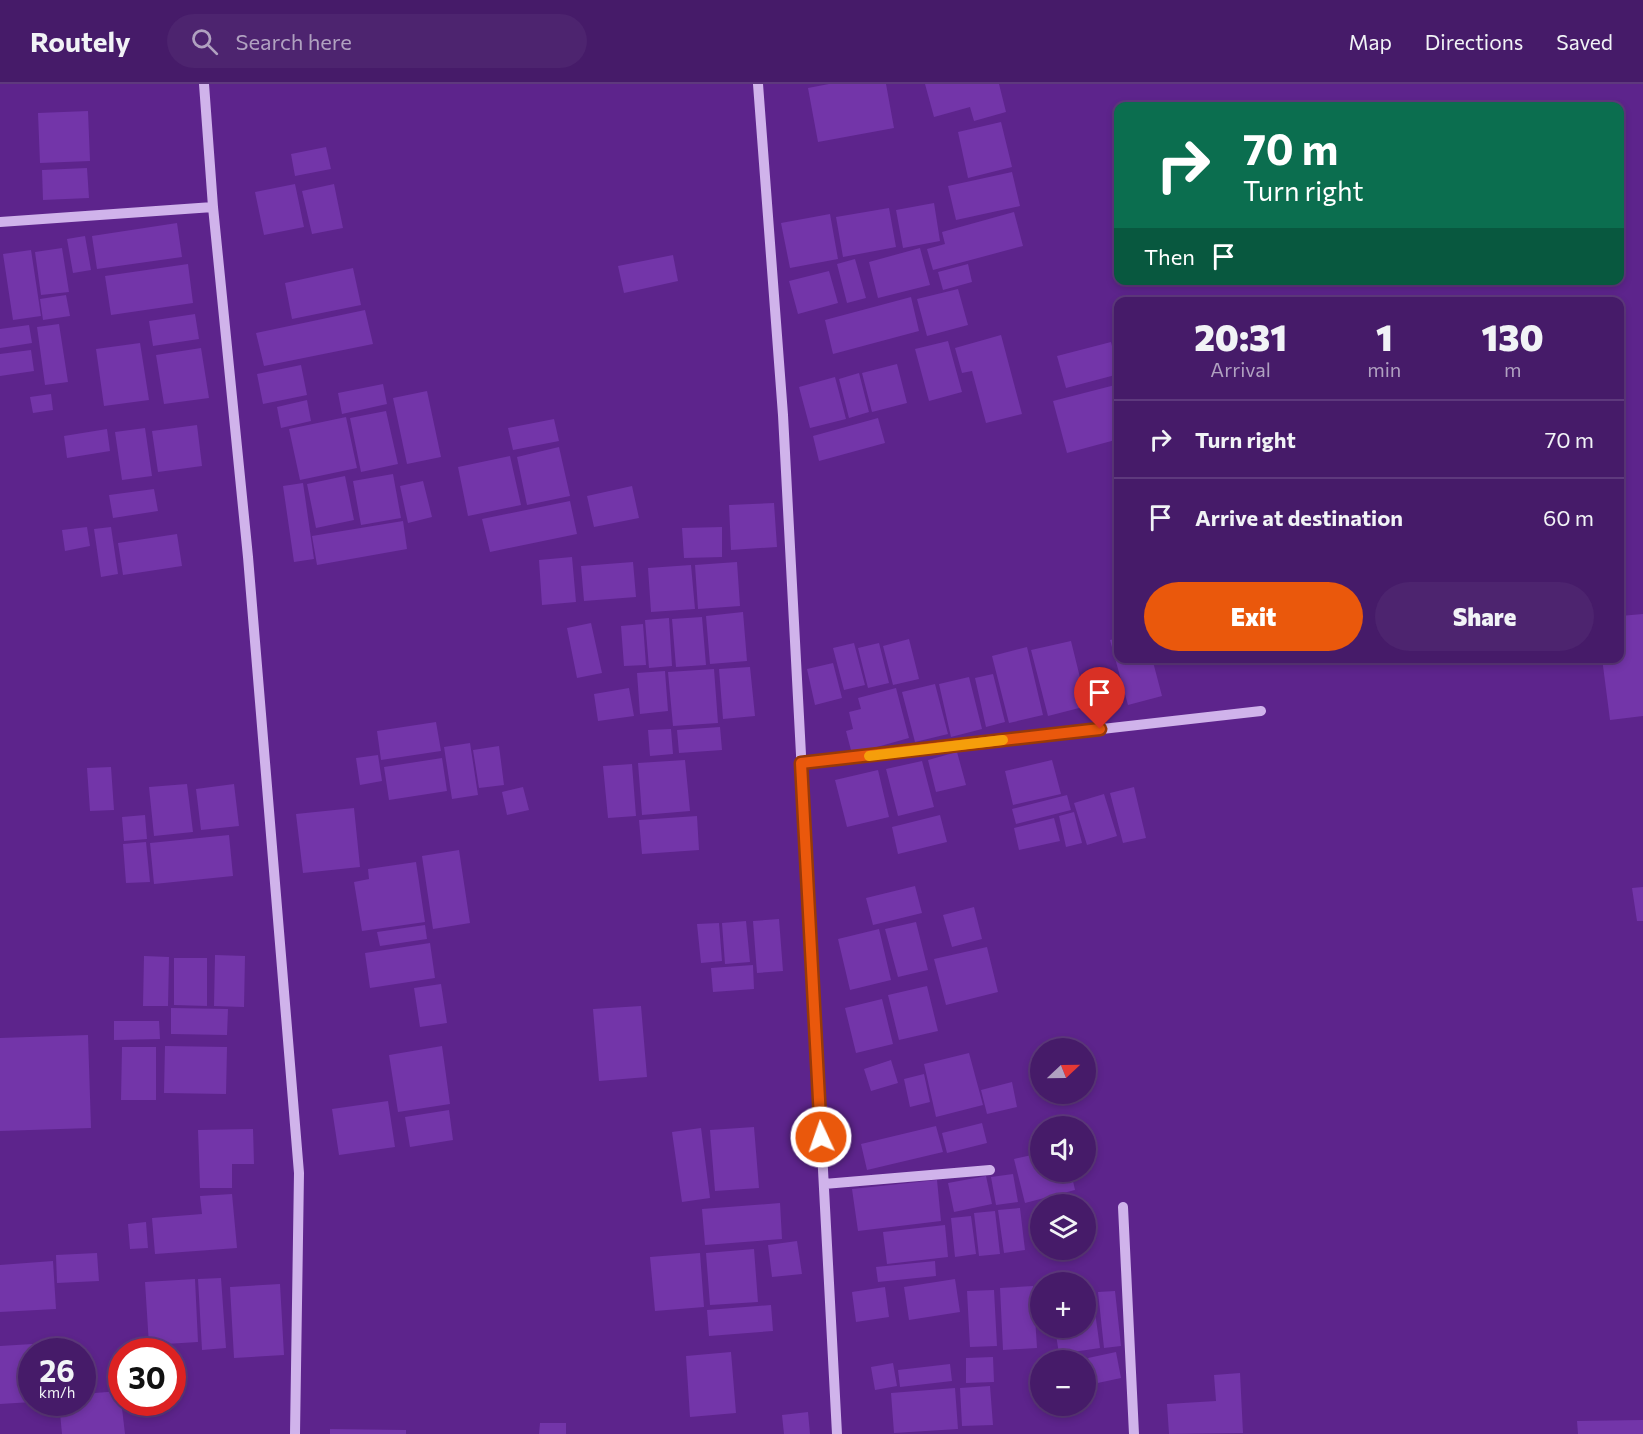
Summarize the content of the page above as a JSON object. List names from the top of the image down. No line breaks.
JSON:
{"north":"right","page":{"header":"Routely","search":"Search here","nav":["Map","Directions","Saved"],"turn":["70 m","Turn right"],"then":"Then","eta":["20:31","Arrival","1","min","130","m"],"list":[{"name":"Turn right","value":"70 m"},{"name":"Arrive at destination","value":"60 m"}],"buttons":["Exit","Share"],"map_buttons":["+","−"],"speed":"26 km/h","limit":"30"}}
